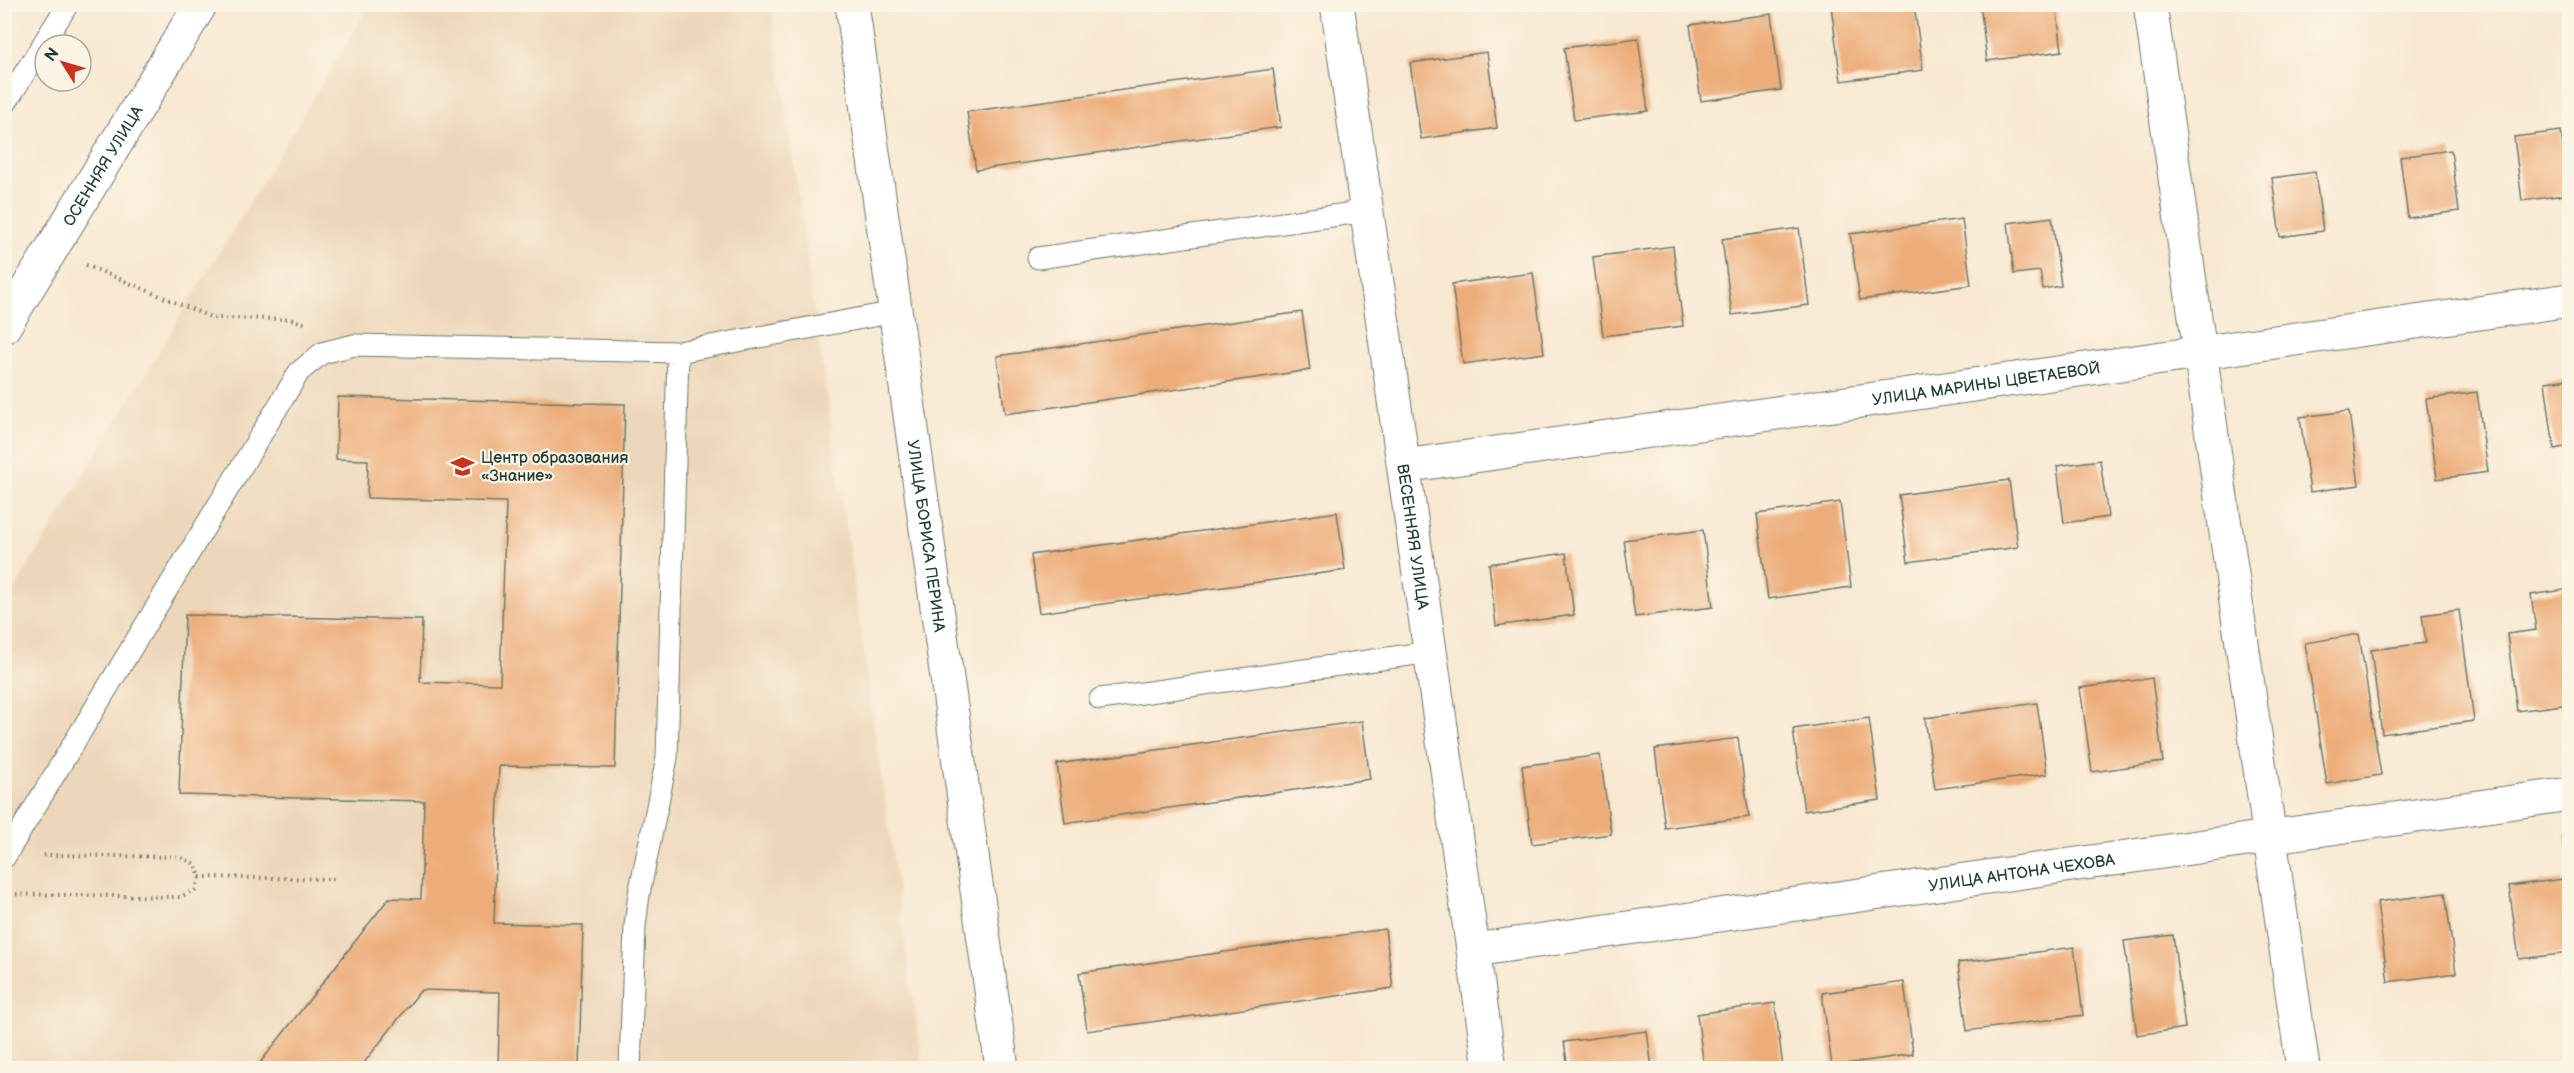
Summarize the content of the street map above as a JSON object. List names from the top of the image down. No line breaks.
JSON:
{"streets":{"street":["ОСЕННЯЯ УЛИЦА","УЛИЦА МАРИНЫ ЦВЕТАЕВОЙ","УЛИЦА БОРИСА ПЕРИНА","ВЕСЕННЯЯ УЛИЦА","УЛИЦА АНТОНА ЧЕХОВА"]},"crossings":[["УЛИЦА МАРИНЫ ЦВЕТАЕВОЙ","ВЕСЕННЯЯ УЛИЦА"],["ВЕСЕННЯЯ УЛИЦА","УЛИЦА АНТОНА ЧЕХОВА"]],"places":{"school or university":["Центр образования «Знание»"]},"north":"top left"}
